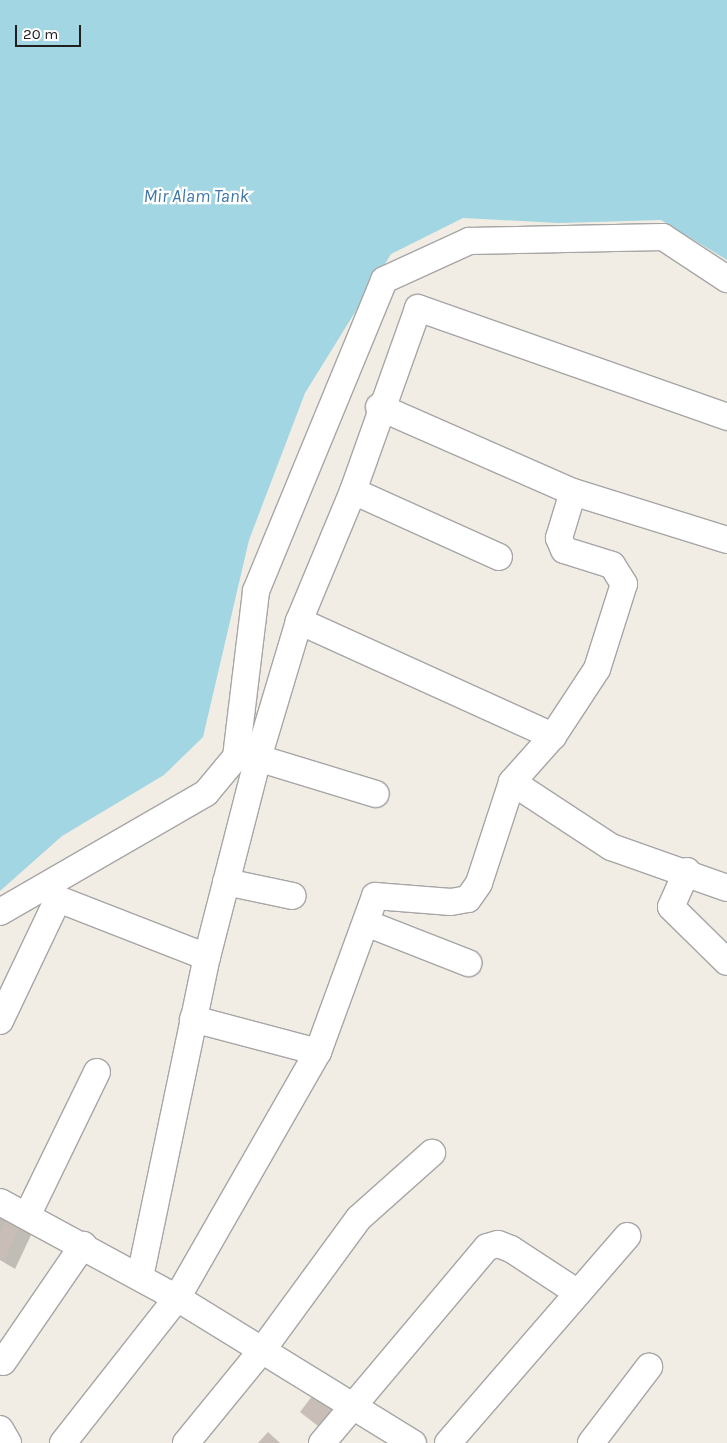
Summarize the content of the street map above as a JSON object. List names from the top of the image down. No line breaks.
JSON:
{"water":["Mir Alam Tank"],"scale_bar":"20 m"}
